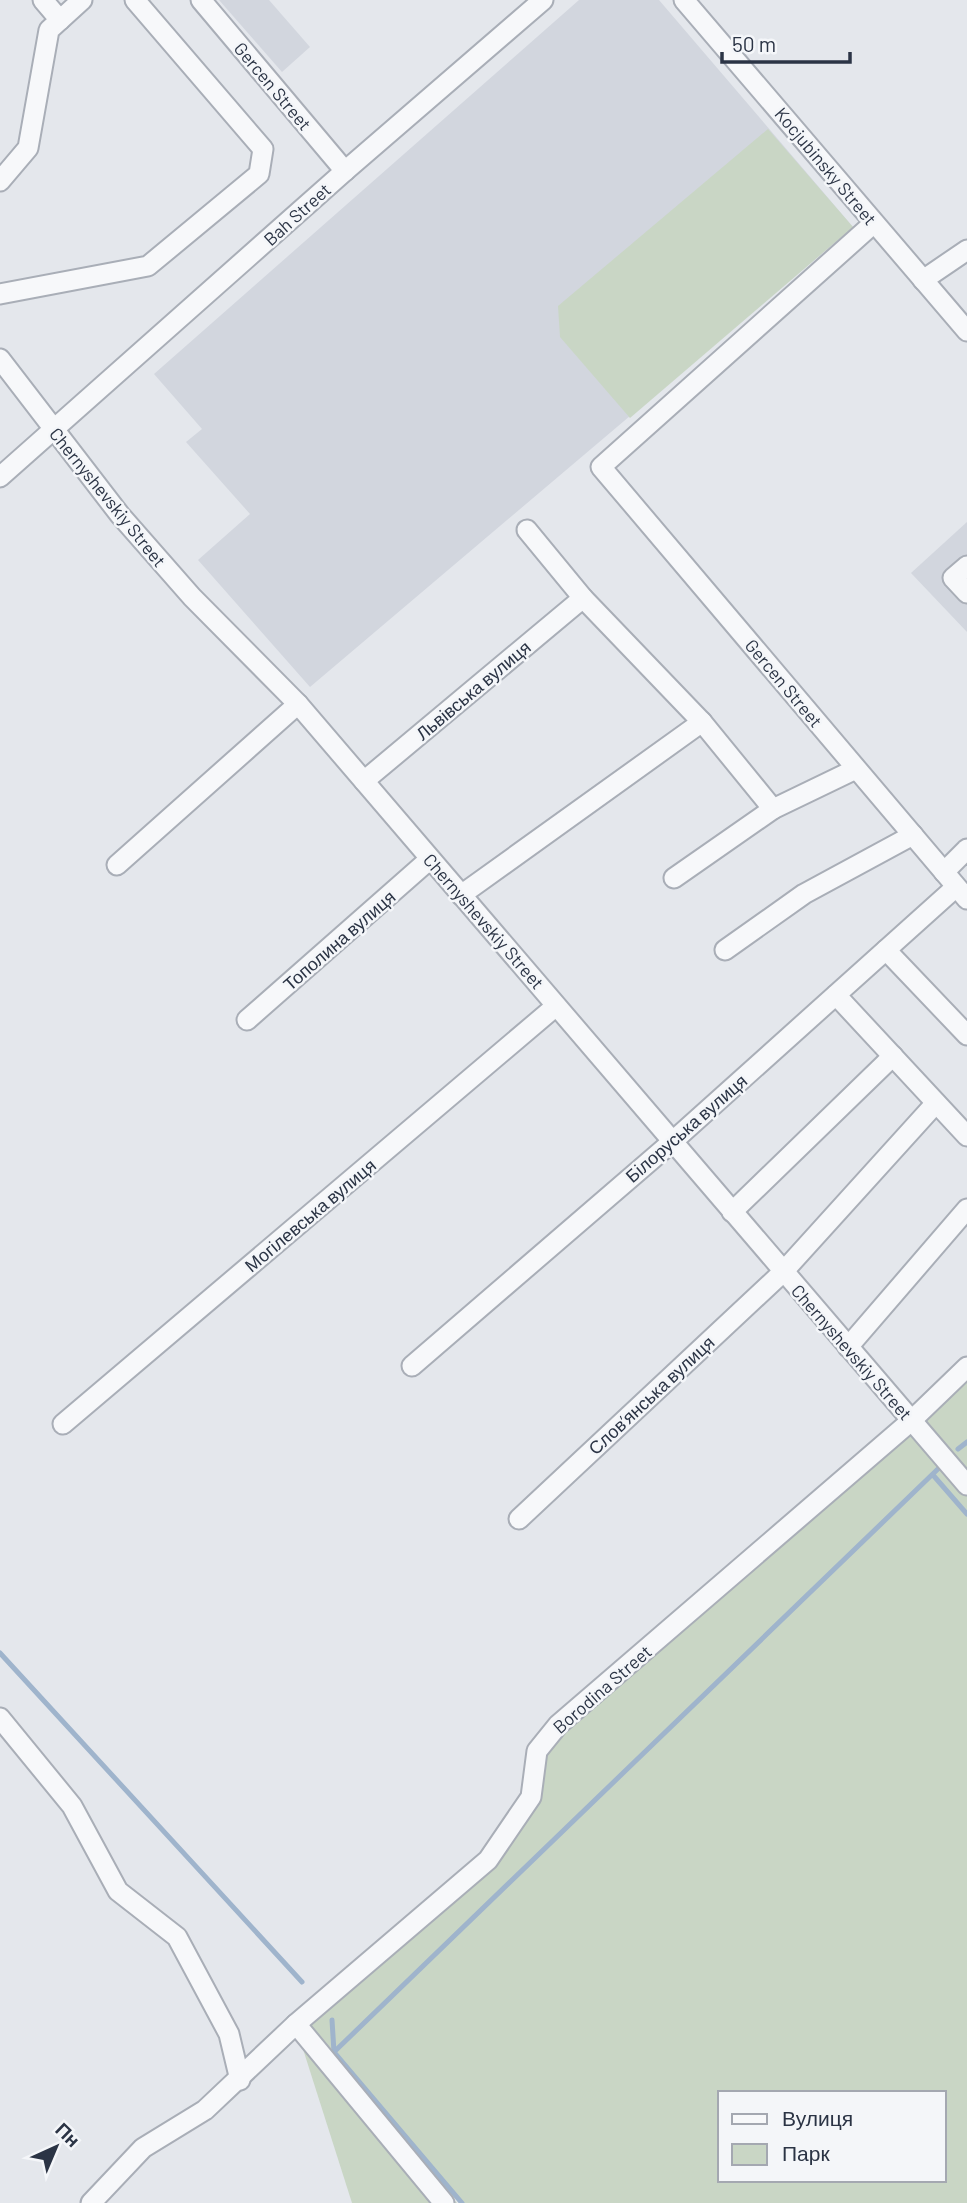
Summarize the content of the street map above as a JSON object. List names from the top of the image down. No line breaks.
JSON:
{"streets":{"street":["Gercen Street","Kocjubinsky Street","Bah Street","Chernyshevskiy Street","Львівська вулиця","Тополина вулиця","Білоруська вулиця","Могілевська вулиця","Слов’янська вулиця","Borodina Street"]},"crossings":[["Gercen Street","Kocjubinsky Street"],["Gercen Street","Bah Street"],["Gercen Street","Білоруська вулиця"],["Bah Street","Chernyshevskiy Street"],["Chernyshevskiy Street","Львівська вулиця"],["Chernyshevskiy Street","Тополина вулиця"],["Chernyshevskiy Street","Білоруська вулиця"],["Chernyshevskiy Street","Могілевська вулиця"],["Chernyshevskiy Street","Слов’янська вулиця"],["Chernyshevskiy Street","Borodina Street"]],"legend":["Вулиця","Парк"],"scale_bar":"50 m","north":"top right"}
